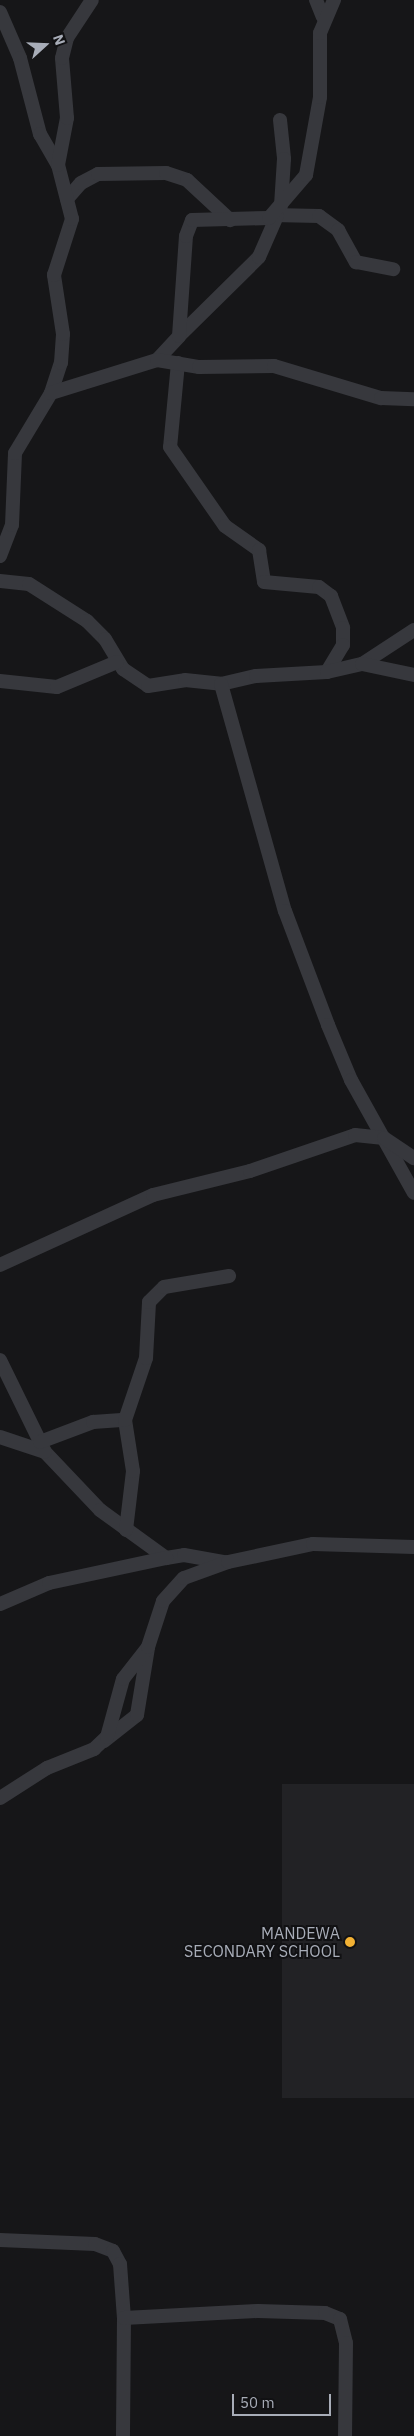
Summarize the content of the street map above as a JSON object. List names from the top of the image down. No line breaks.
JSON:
{"places":["MANDEWA SECONDARY SCHOOL"],"scale_bar":"50 m","north":"right"}
